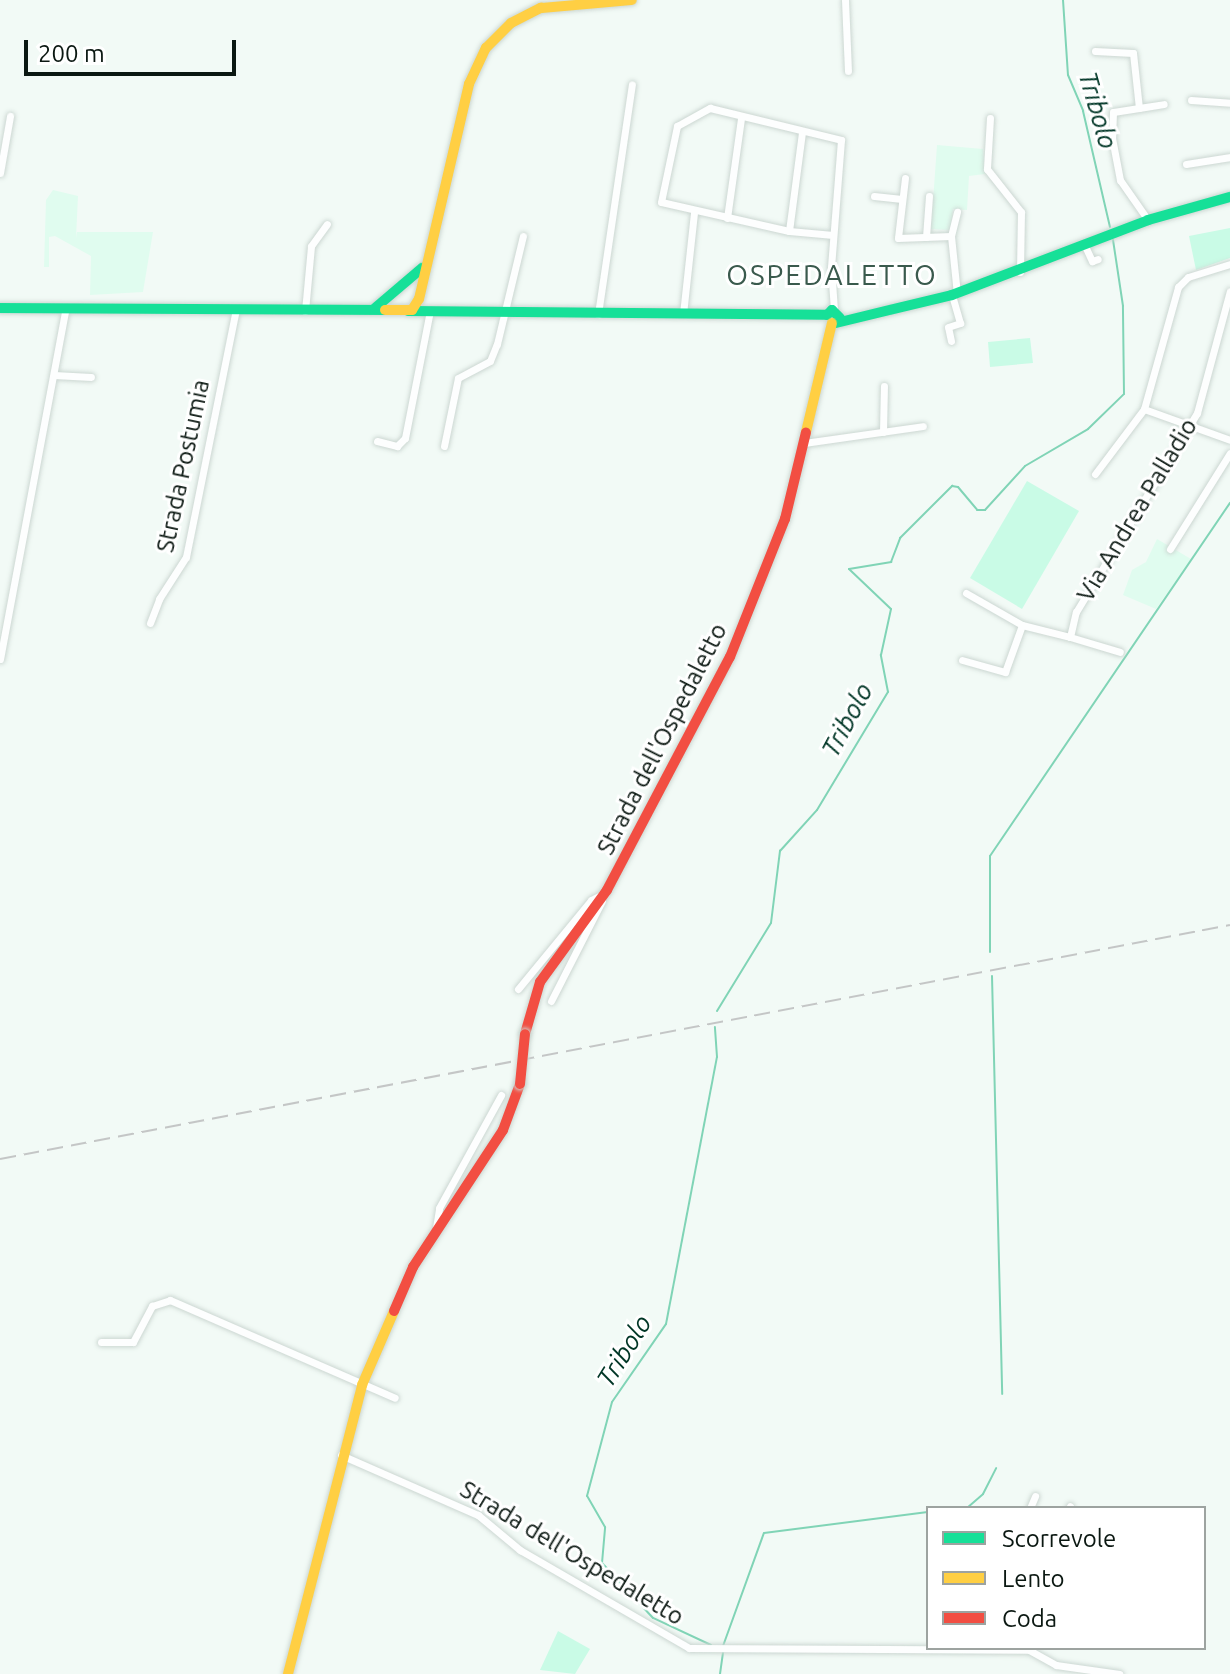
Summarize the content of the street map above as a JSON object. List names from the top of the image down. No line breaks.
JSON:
{"streets":{"street":["Strada Postumia","Via Andrea Palladio","Strada dell'Ospedaletto"]},"districts":["OSPEDALETTO"],"water":["Tribolo"],"legend":["Scorrevole","Lento","Coda"],"scale_bar":"200 m"}
